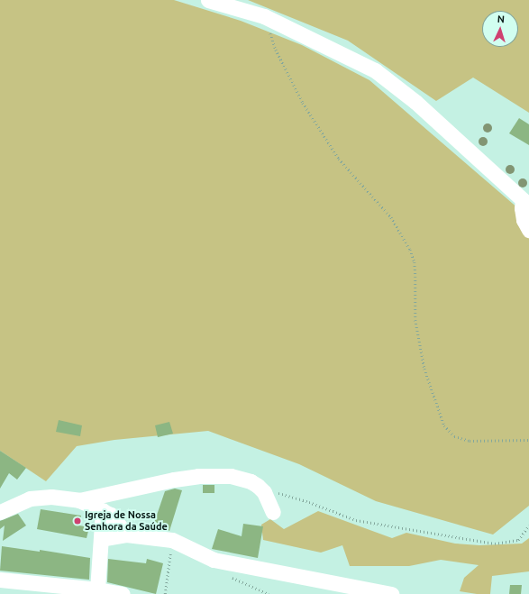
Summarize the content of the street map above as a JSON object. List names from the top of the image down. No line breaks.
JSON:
{"places":["Igreja de Nossa Senhora da Saúde"],"north":"top"}
